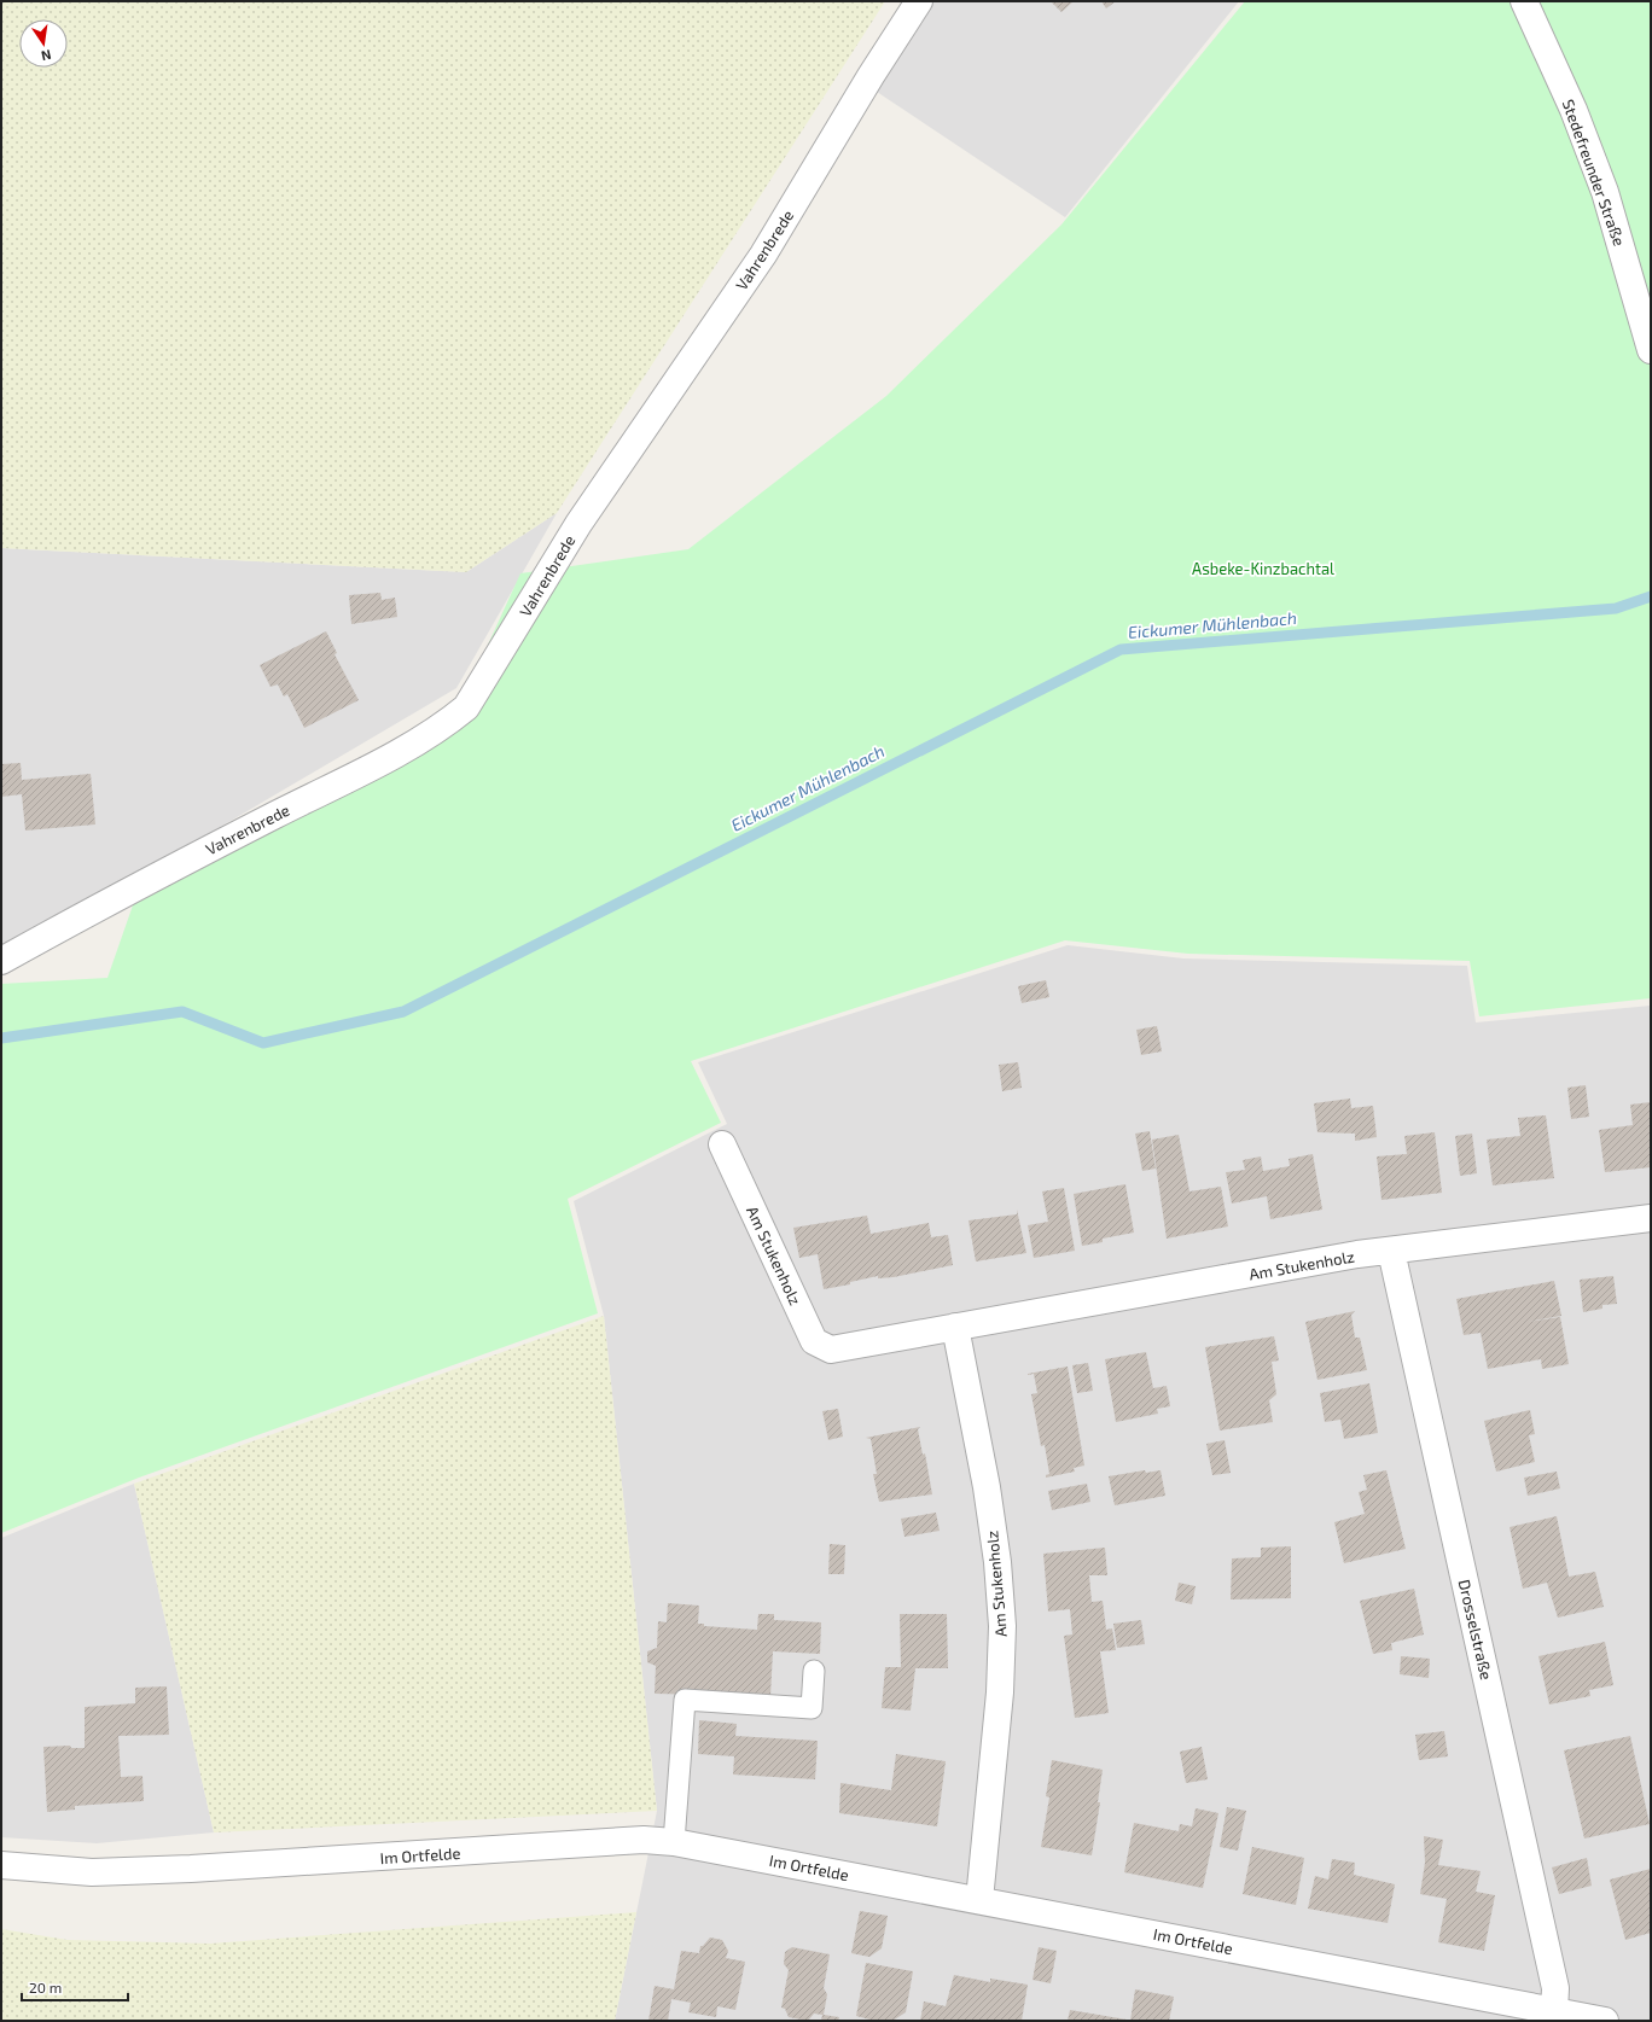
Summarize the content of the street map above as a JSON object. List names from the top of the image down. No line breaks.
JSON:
{"streets":{"street":["Stedefreunder Straße","Vahrenbrede","Am Stukenholz","Drosselstraße","Im Ortfelde"]},"crossings":[["Am Stukenholz","Drosselstraße"],["Am Stukenholz","Im Ortfelde"],["Drosselstraße","Im Ortfelde"]],"water":["Eickumer Mühlenbach"],"parks":["Asbeke-Kinzbachtal"],"scale_bar":"20 m","north":"bottom"}
